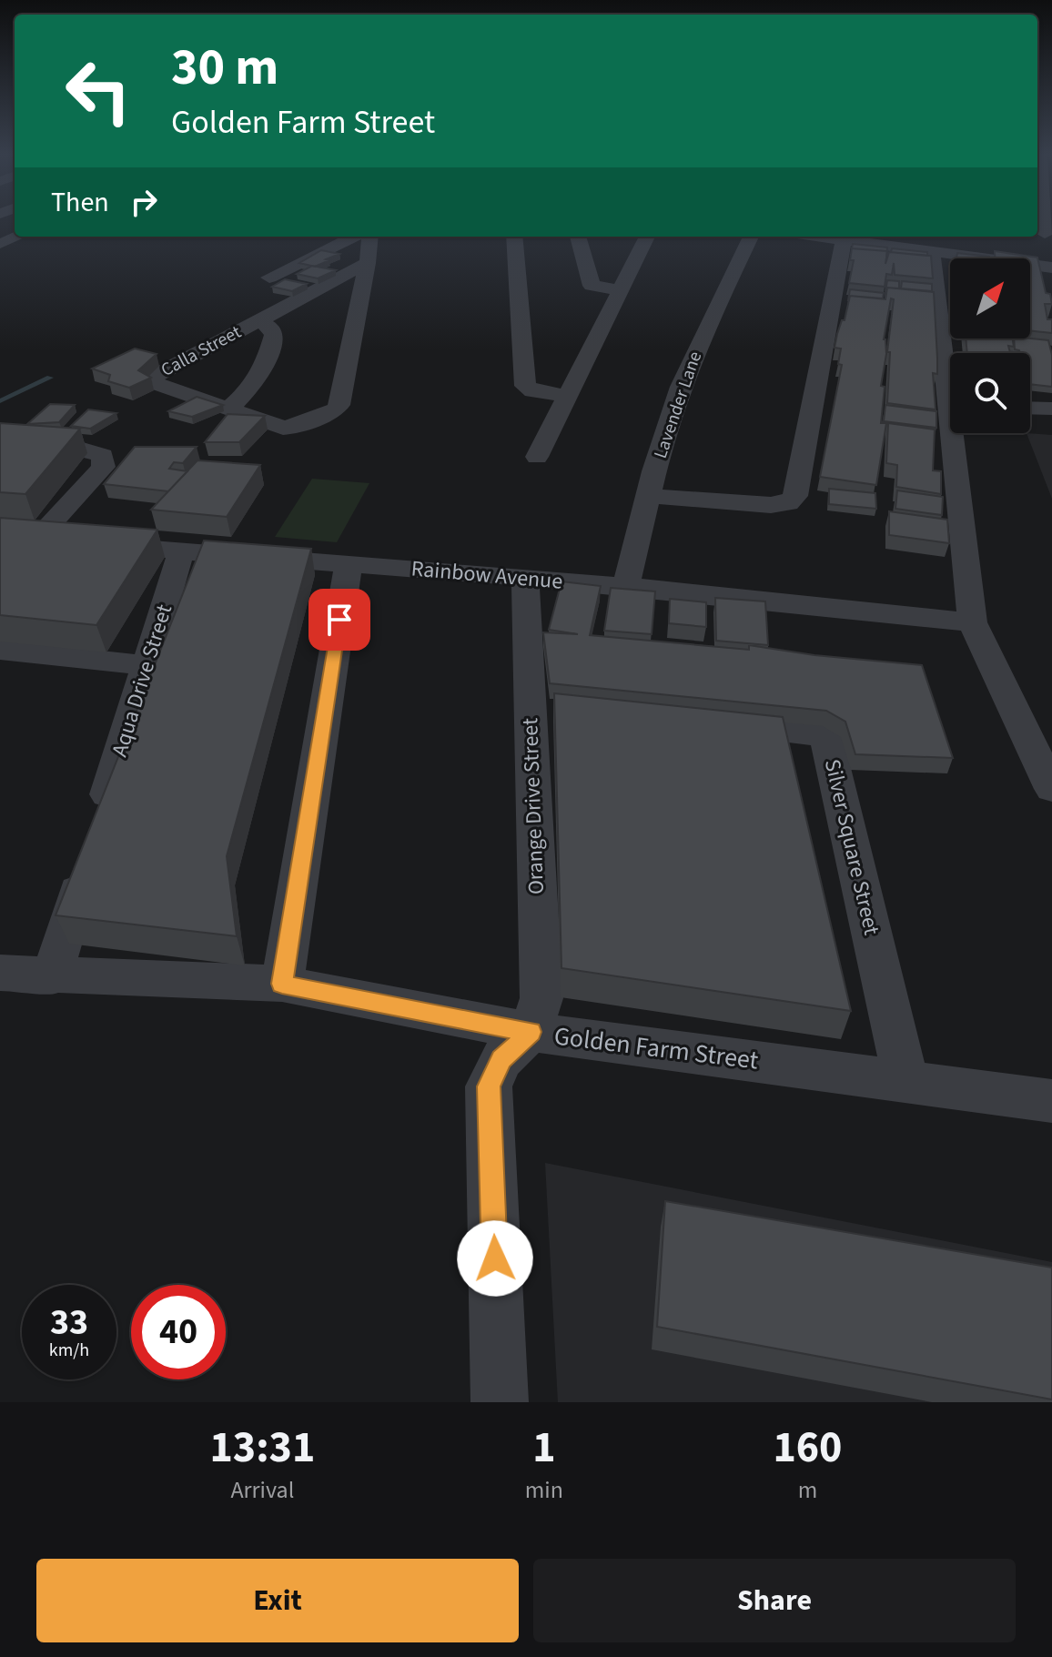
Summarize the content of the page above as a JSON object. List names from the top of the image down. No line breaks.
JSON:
{"streets":{"street":["Calla Street","Lavender Lane","Rainbow Avenue","Aqua Drive Street","Orange Drive Street","Silver Square Street","Golden Farm Street"]},"crossings":[["Lavender Lane","Rainbow Avenue"],["Rainbow Avenue","Aqua Drive Street"],["Rainbow Avenue","Orange Drive Street"],["Aqua Drive Street","Golden Farm Street"],["Orange Drive Street","Golden Farm Street"],["Silver Square Street","Golden Farm Street"]],"north":"top right","page":{"turn":["30 m","Golden Farm Street"],"then":"Then","speed":"33 km/h","limit":"40","eta":["13:31","Arrival","1","min","160","m"],"buttons":["Exit","Share"]}}
